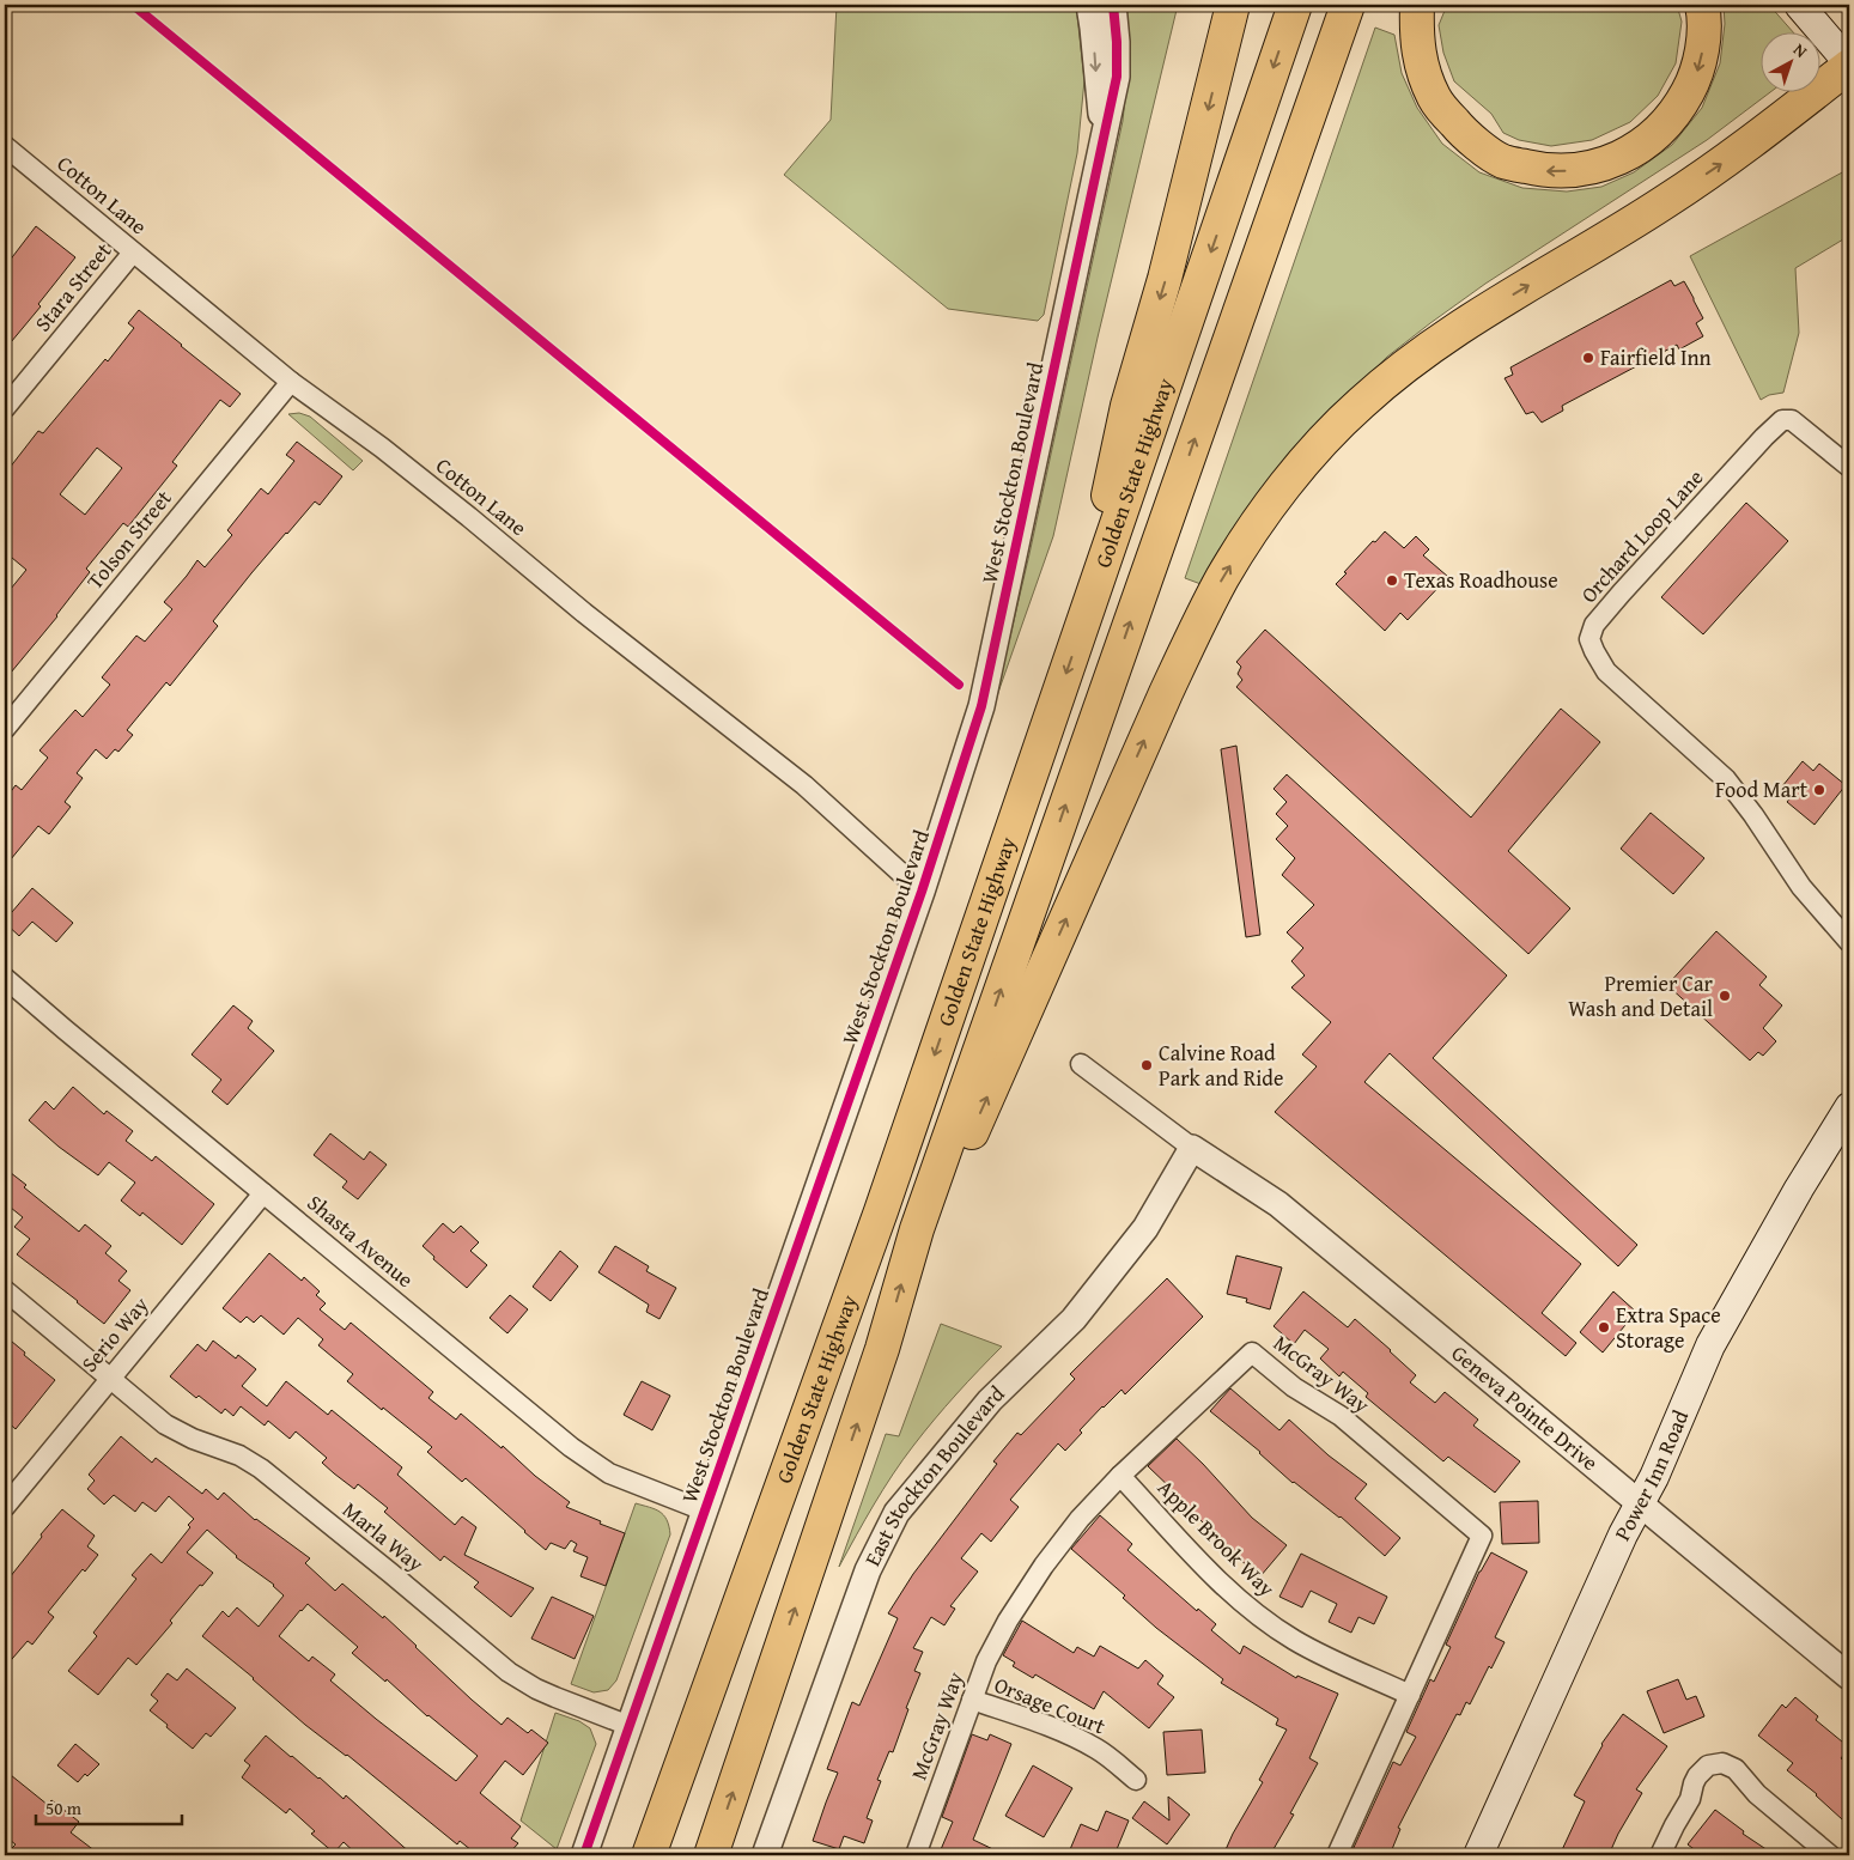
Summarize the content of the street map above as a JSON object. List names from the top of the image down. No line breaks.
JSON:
{"streets":{"highway":["Golden State Highway"],"main road":["Power Inn Road"],"street":["Cotton Lane","Stara Street","West Stockton Boulevard","Orchard Loop Lane","Tolson Street","Shasta Avenue","Serio Way","McGray Way","Geneva Pointe Drive","East Stockton Boulevard","Marla Way","Apple Brook Way","Orsage Court"]},"crossings":[["Cotton Lane","Stara Street"],["Cotton Lane","West Stockton Boulevard"],["Cotton Lane","Tolson Street"],["West Stockton Boulevard","Shasta Avenue"],["West Stockton Boulevard","Marla Way"],["Shasta Avenue","Serio Way"],["Serio Way","Marla Way"],["McGray Way","Apple Brook Way"],["McGray Way","Orsage Court"],["Geneva Pointe Drive","Power Inn Road"],["Geneva Pointe Drive","East Stockton Boulevard"]],"places":["Fairfield Inn","Texas Roadhouse","Food Mart","Premier Car Wash and Detail","Calvine Road Park and Ride","Extra Space Storage"],"scale_bar":"50 m","north":"top right"}
